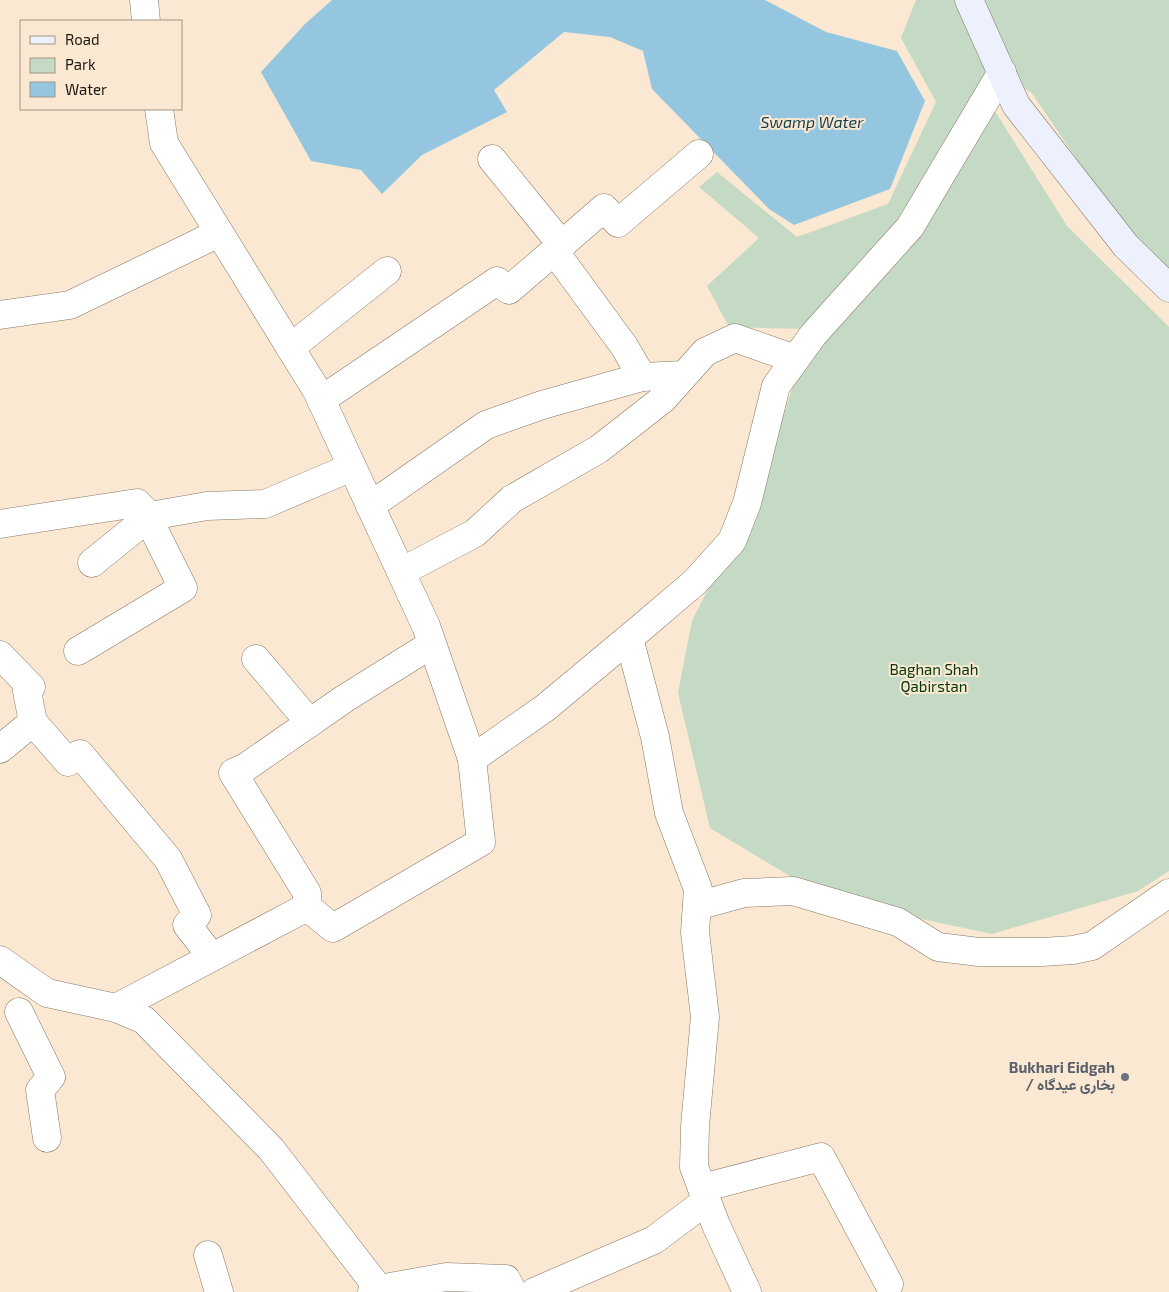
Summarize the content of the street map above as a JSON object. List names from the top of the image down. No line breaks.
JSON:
{"water":["Swamp Water"],"parks":["Baghan Shah Qabirstan"],"places":["Bukhari Eidgah / بخاری عیدگاہ"],"legend":["Road","Park","Water"]}
